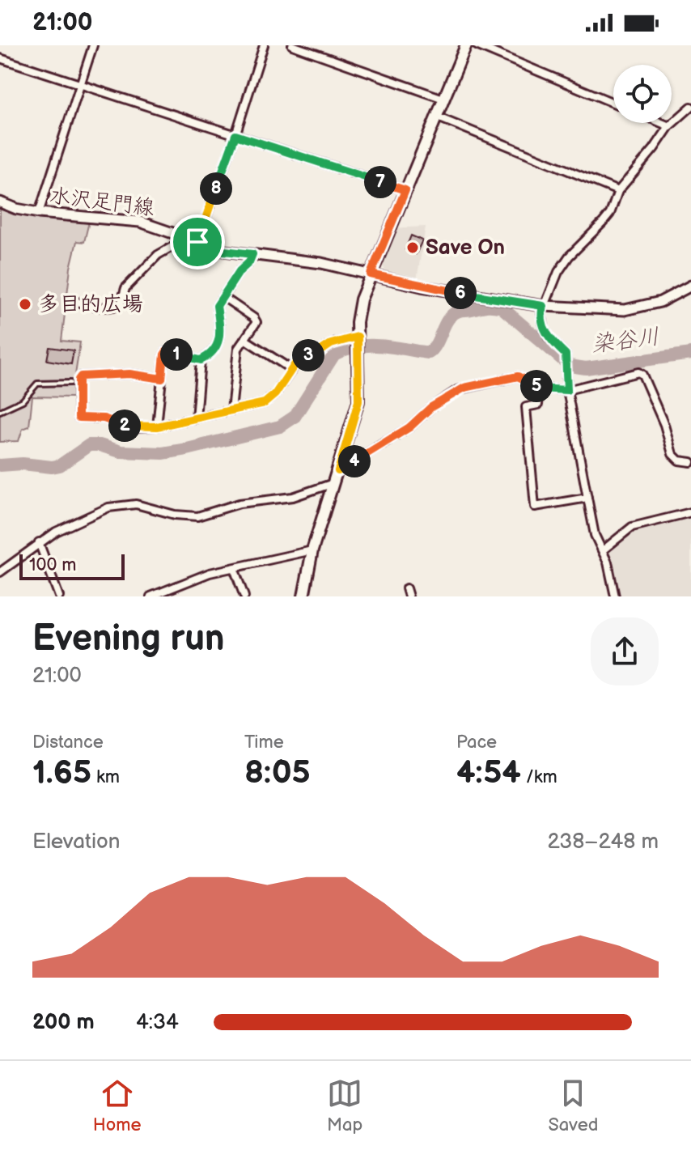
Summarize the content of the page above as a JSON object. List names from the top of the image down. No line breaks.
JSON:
{"streets":{"main road":["水沢足門線"]},"water":["染谷川"],"places":["Save On","多目的広場"],"scale_bar":"100 m","page":{"status":"21:00","pins":["7","8","6","1","3","5","2","4"],"scale":"100 m","heading":["Evening run","21:00"],"stats":[["Distance","1.65 km"],["Time","8:05"],["Pace","4:54 /km"]],"chart":["Elevation","238–248 m"],"list":[{"name":"200 m","note":"4:34"}],"tabs":["Home","Map","Saved"]}}
